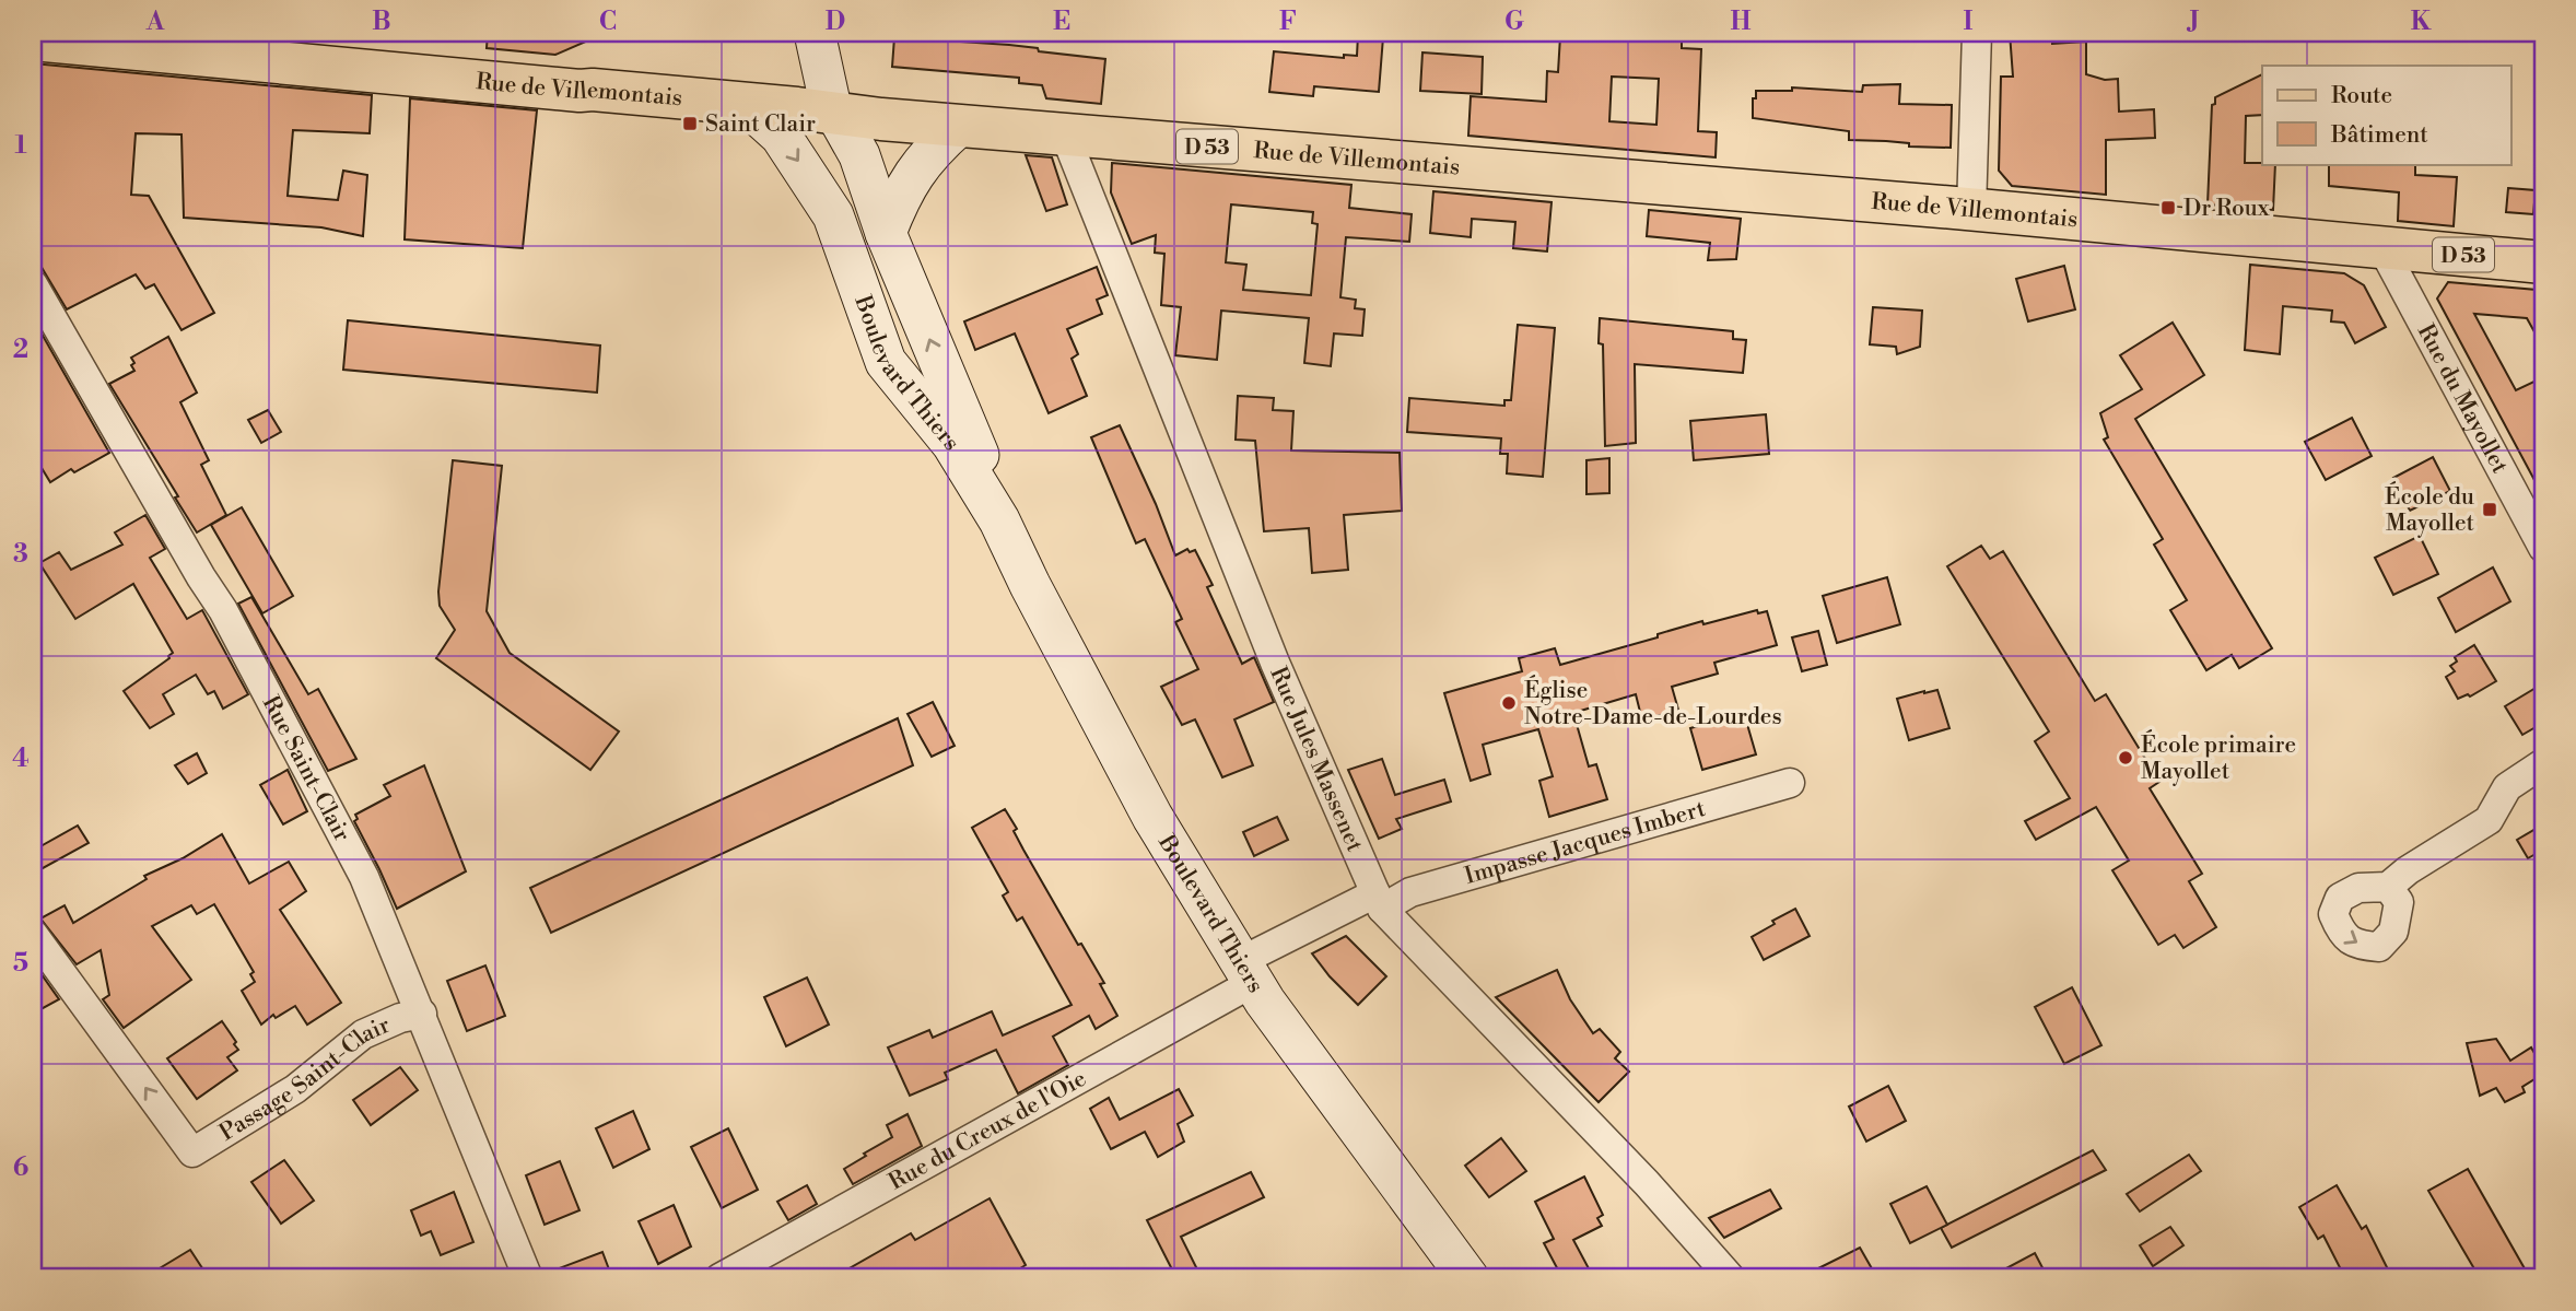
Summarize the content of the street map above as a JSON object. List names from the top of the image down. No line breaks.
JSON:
{"streets":{"main road":["Rue de Villemontais","D 53","Boulevard Thiers"],"street":["Rue du Mayollet","Rue Jules Massenet","Rue Saint-Clair","Impasse Jacques Imbert","Passage Saint-Clair","Rue du Creux de l'Oie"]},"crossings":[["Rue de Villemontais","Boulevard Thiers"],["Rue de Villemontais","Rue du Mayollet"],["Rue de Villemontais","Rue Jules Massenet"],["Boulevard Thiers","Impasse Jacques Imbert"],["Boulevard Thiers","Rue du Creux de l'Oie"],["Rue Jules Massenet","Impasse Jacques Imbert"],["Rue Saint-Clair","Passage Saint-Clair"],["Impasse Jacques Imbert","Rue du Creux de l'Oie"]],"places":{"transit":["Saint Clair","Dr Roux","École du Mayollet"],"other":["Église Notre-Dame-de-Lourdes","École primaire Mayollet"]},"legend":["Route","Bâtiment"],"grid":{"columns":["A","B","C","D","E","F","G","H","I","J","K"],"rows":["1","2","3","4","5","6"]}}
